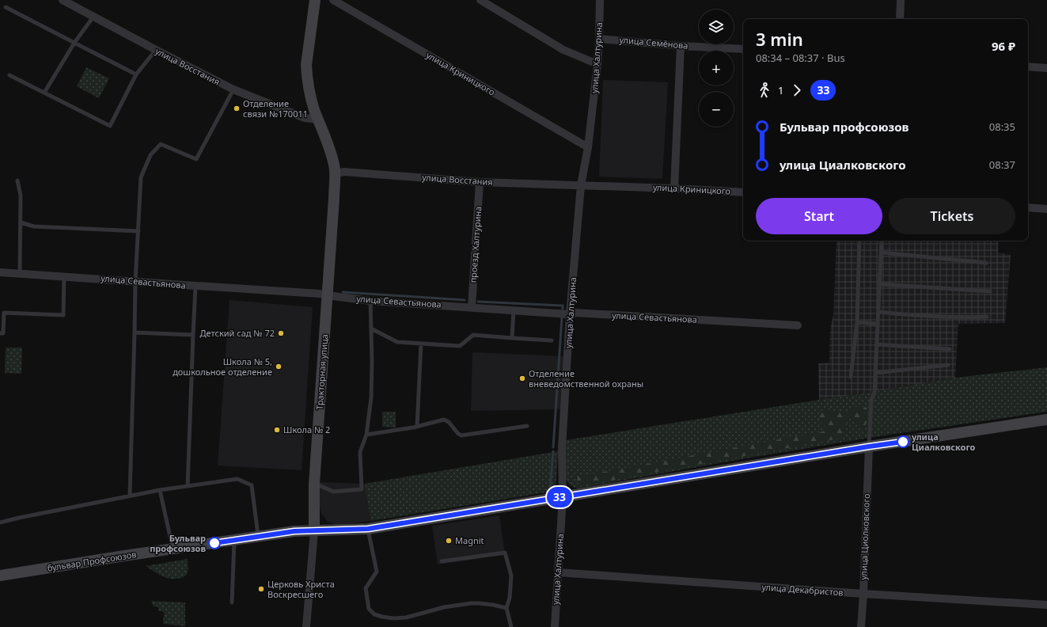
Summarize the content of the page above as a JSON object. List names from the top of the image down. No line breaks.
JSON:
{"streets":{"main road":["Тракторная улица","бульвар Профсоюзов"],"street":["улица Семёнова","улица Халтурина","улица Восстания","улица Криницкого","проезд Халтурина","улица Севастьянова","улица Циолковского","улица Декабристов"]},"crossings":[["улица Семёнова","улица Халтурина"],["улица Халтурина","улица Восстания"],["улица Халтурина","улица Криницкого"],["улица Халтурина","улица Севастьянова"],["улица Халтурина","бульвар Профсоюзов"],["улица Халтурина","улица Декабристов"],["улица Восстания","улица Криницкого"],["улица Восстания","проезд Халтурина"],["улица Восстания","Тракторная улица"],["проезд Халтурина","улица Севастьянова"],["улица Севастьянова","Тракторная улица"],["Тракторная улица","бульвар Профсоюзов"],["улица Циолковского","бульвар Профсоюзов"],["улица Циолковского","улица Декабристов"]],"places":["Отделение связи №170011","Детский сад № 72","Школа № 5, дошкольное отделение","Отделение вневедомственной охраны","Школа № 2","улица Циалковского","Magnit","Бульвар профсоюзов","Церковь Христа Воскресшего"],"lines":["bus line 33"],"page":{"on_map":"33","map_buttons":["+","−"],"heading":["3 min","08:34 – 08:37 · Bus","96 ₽"],"legs":["1","33"],"list":[{"name":"Бульвар профсоюзов","value":"08:35"},{"name":"улица Циалковского","value":"08:37"}],"buttons":["Start","Tickets"]}}
